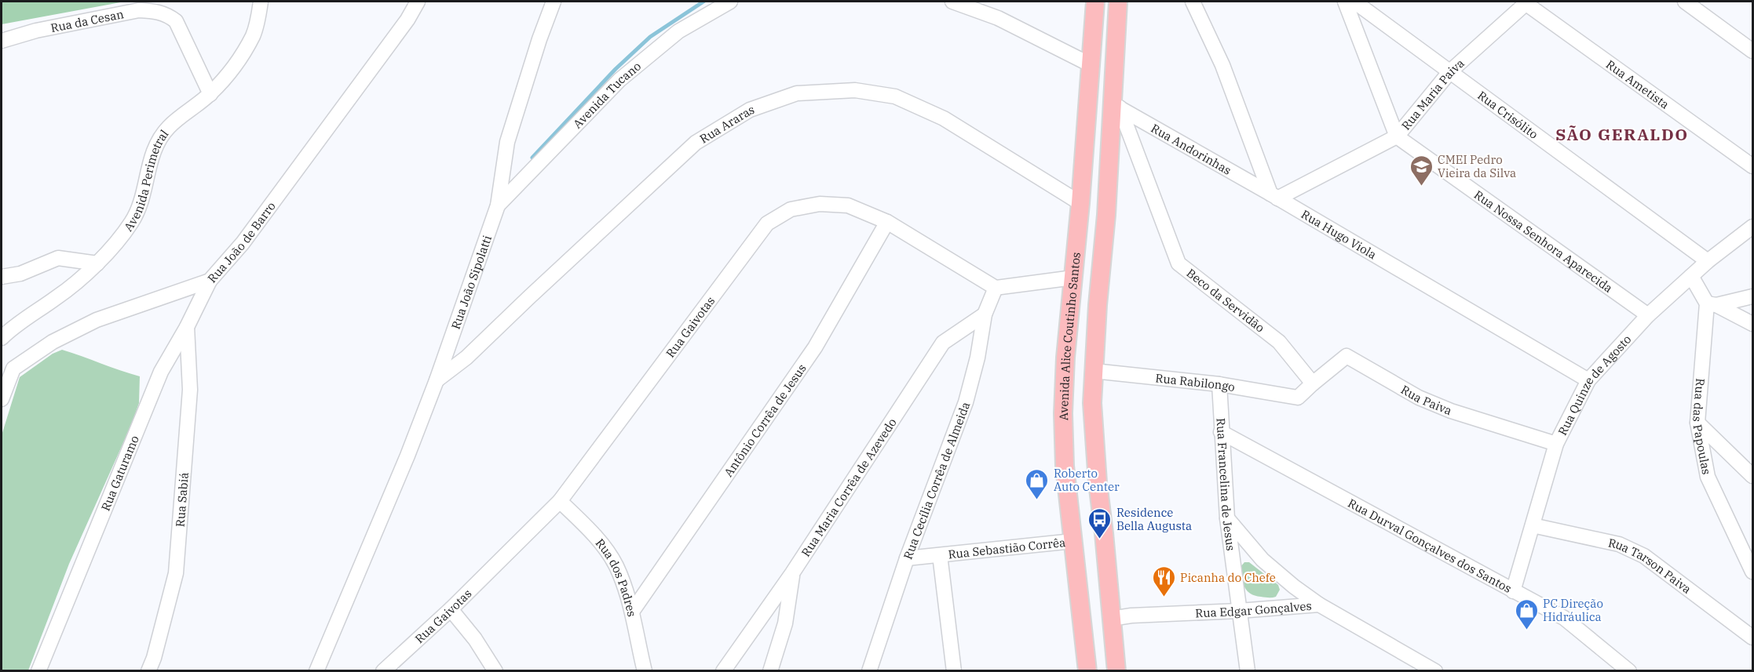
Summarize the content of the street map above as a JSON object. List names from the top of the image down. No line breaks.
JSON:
{"streets":{"main road":["Avenida Alice Coutinho Santos"],"street":["Rua da Cesan","Rua Ametista","Avenida Tucano","Rua Maria Paiva","Rua Crisólito","Rua Araras","Rua Andorinhas","Avenida Perimetral","Rua Hugo Viola","Rua João de Barro","Rua Nossa Senhora Aparecida","Rua João Sipolatti","Beco da Servidão","Rua Gaivotas","Rua Rabilongo","Rua Quinze de Agosto","Rua Paiva","Antônio Corrêa de Jesus","Rua das Papoulas","Rua Gaturamo","Rua Cecília Corrêa de Almeida","Rua Francelina de Jesus","Rua Maria Corrêa de Azevedo","Rua Sabiá","Rua Durval Gonçalves dos Santos","Rua Sebastião Corrêa","Rua Tarson Paiva","Rua dos Padres","Rua Edgar Gonçalves"]},"crossings":[["Rua da Cesan","Avenida Perimetral"],["Rua Ametista","Rua Maria Paiva"],["Avenida Tucano","Rua João Sipolatti"],["Rua Maria Paiva","Rua Crisólito"],["Rua Maria Paiva","Rua Andorinhas"],["Rua Maria Paiva","Rua Hugo Viola"],["Rua Maria Paiva","Rua Nossa Senhora Aparecida"],["Rua Crisólito","Rua Quinze de Agosto"],["Rua Araras","Rua João Sipolatti"],["Rua Araras","Avenida Alice Coutinho Santos"],["Rua Andorinhas","Rua Hugo Viola"],["Rua Andorinhas","Beco da Servidão"],["Rua Hugo Viola","Rua Quinze de Agosto"],["Rua João de Barro","Rua Gaturamo"],["Rua Nossa Senhora Aparecida","Rua Quinze de Agosto"],["Beco da Servidão","Rua Rabilongo"],["Beco da Servidão","Rua Paiva"],["Rua Gaivotas","Antônio Corrêa de Jesus"],["Rua Gaivotas","Rua Cecília Corrêa de Almeida"],["Rua Gaivotas","Rua dos Padres"],["Avenida Alice Coutinho Santos","Rua Sebastião Corrêa"],["Rua Rabilongo","Rua Paiva"],["Rua Rabilongo","Rua Francelina de Jesus"],["Rua Quinze de Agosto","Rua Paiva"],["Rua Quinze de Agosto","Rua Durval Gonçalves dos Santos"],["Rua Quinze de Agosto","Rua Tarson Paiva"],["Antônio Corrêa de Jesus","Rua dos Padres"],["Rua Gaturamo","Rua Sabiá"],["Rua Cecília Corrêa de Almeida","Rua Maria Corrêa de Azevedo"],["Rua Cecília Corrêa de Almeida","Rua Sebastião Corrêa"],["Rua Francelina de Jesus","Rua Durval Gonçalves dos Santos"],["Rua Francelina de Jesus","Rua Edgar Gonçalves"]],"districts":["SÃO GERALDO"],"places":{"school or university":["CMEI Pedro Vieira da Silva"],"shop":["Roberto Auto Center","PC Direção Hidráulica"],"bus stop":["Residence Bella Augusta"],"restaurant":["Picanha do Chefe"]}}
